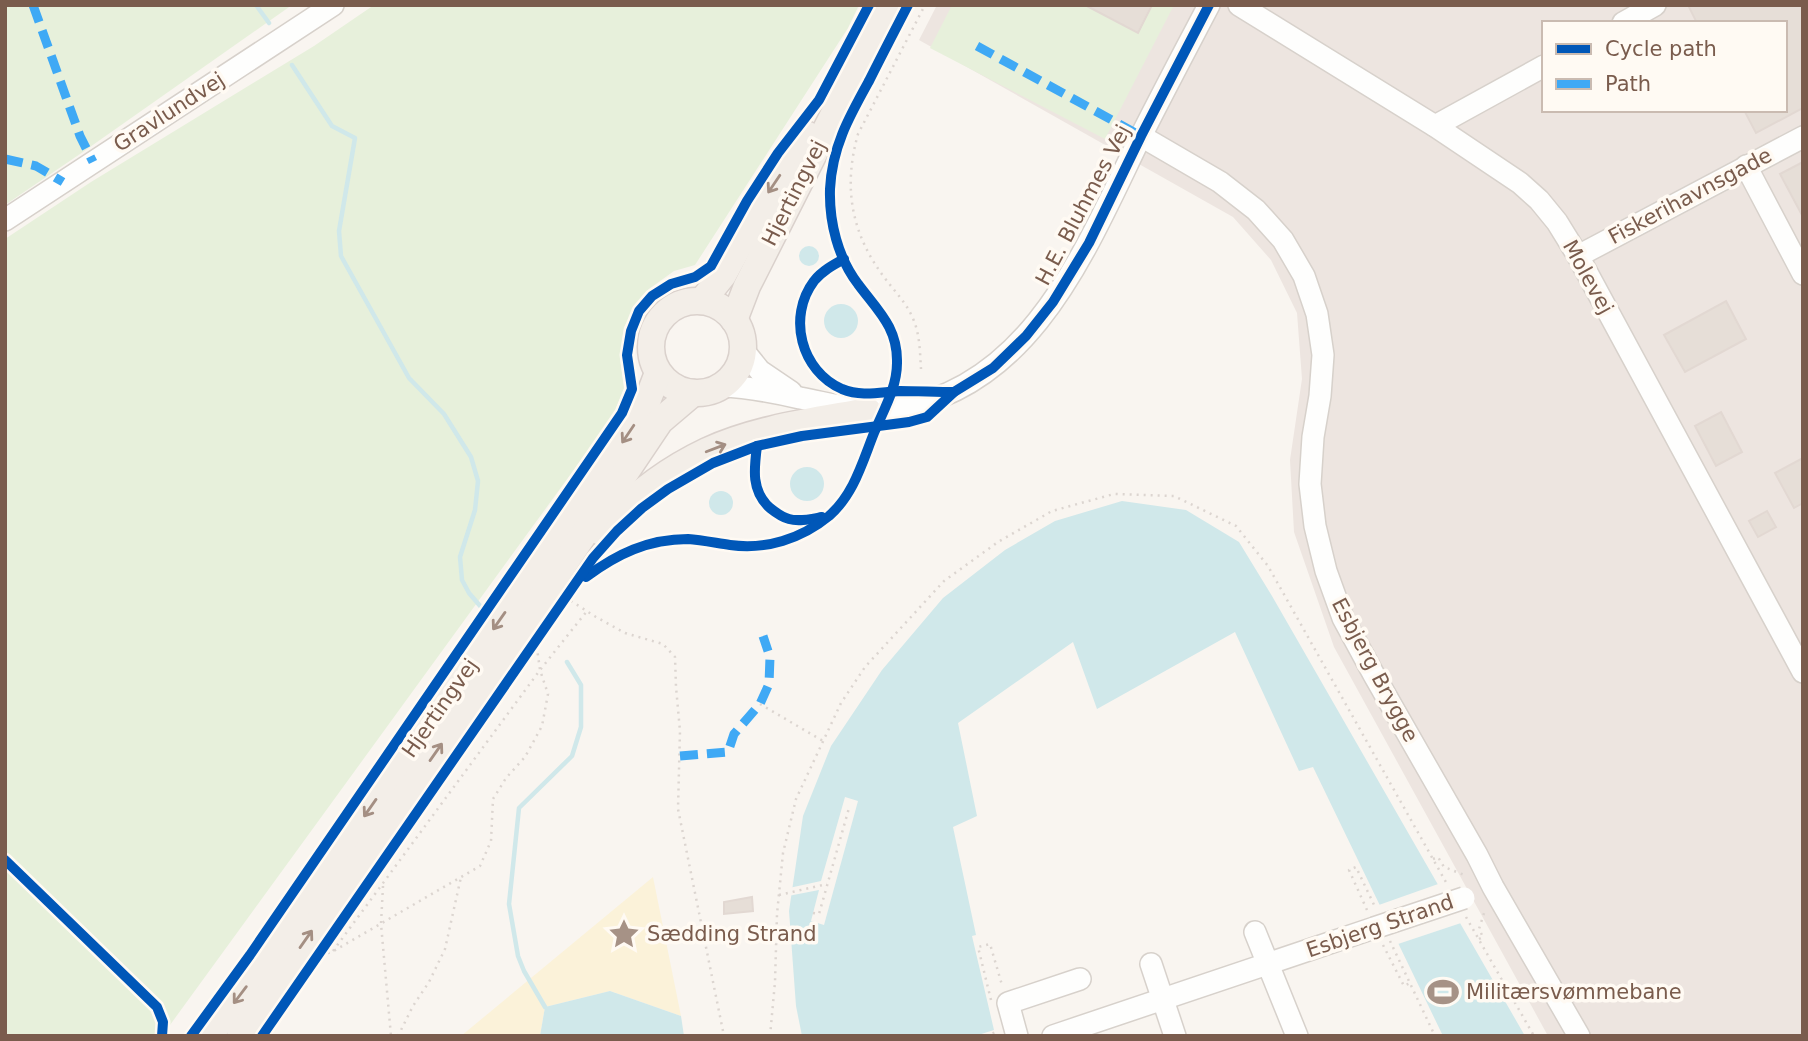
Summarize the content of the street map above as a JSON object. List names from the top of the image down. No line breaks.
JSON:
{"streets":{"main road":["Hjertingvej"],"street":["Gravlundvej","Fiskerihavnsgade","H.E. Bluhmes Vej","Molevej","Esbjerg Brygge","Esbjerg Strand"]},"crossings":[["Hjertingvej","H.E. Bluhmes Vej"],["Fiskerihavnsgade","Molevej"],["H.E. Bluhmes Vej","Esbjerg Brygge"],["Esbjerg Brygge","Esbjerg Strand"]],"places":{"place":["Sædding Strand"],"sports":["Militærsvømmebane"]},"legend":["Cycle path","Path"]}
